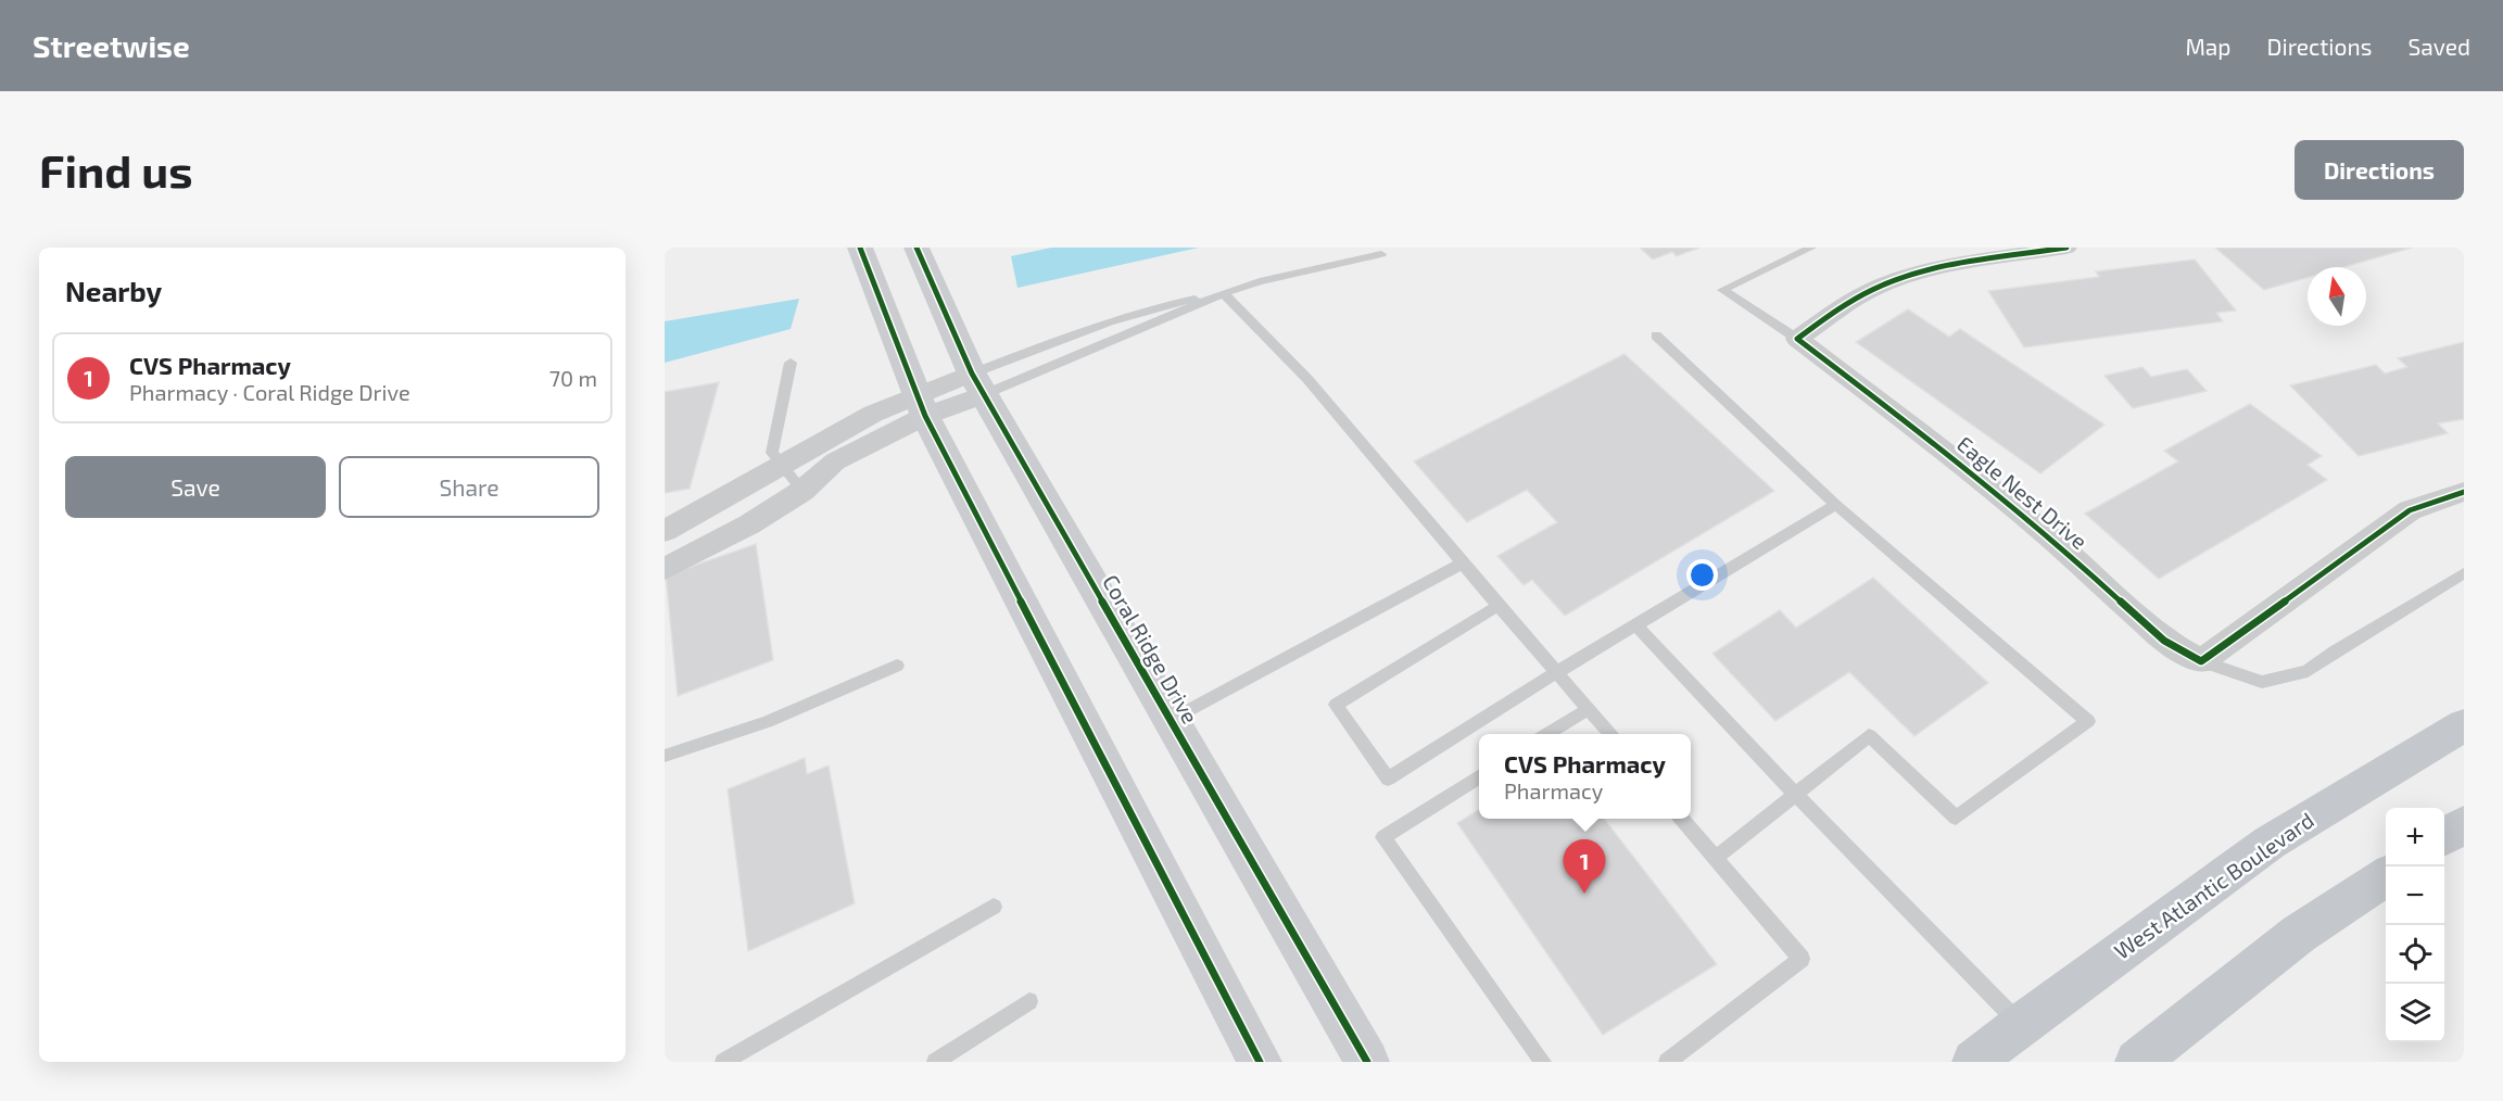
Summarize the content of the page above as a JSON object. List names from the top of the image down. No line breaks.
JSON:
{"streets":{"main road":["Coral Ridge Drive","West Atlantic Boulevard"],"street":["Eagle Nest Drive"]},"north":"top","page":{"header":"Streetwise","nav":["Map","Directions","Saved"],"buttons":["Directions",["Save","Share"]],"title":"Find us","heading":"Nearby","list":[{"mark":"1","name":"CVS Pharmacy","note":"Pharmacy · Coral Ridge Drive","value":"70 m"}],"popup":["CVS Pharmacy","Pharmacy"],"map_buttons":["+","−"],"pins":"1"}}
